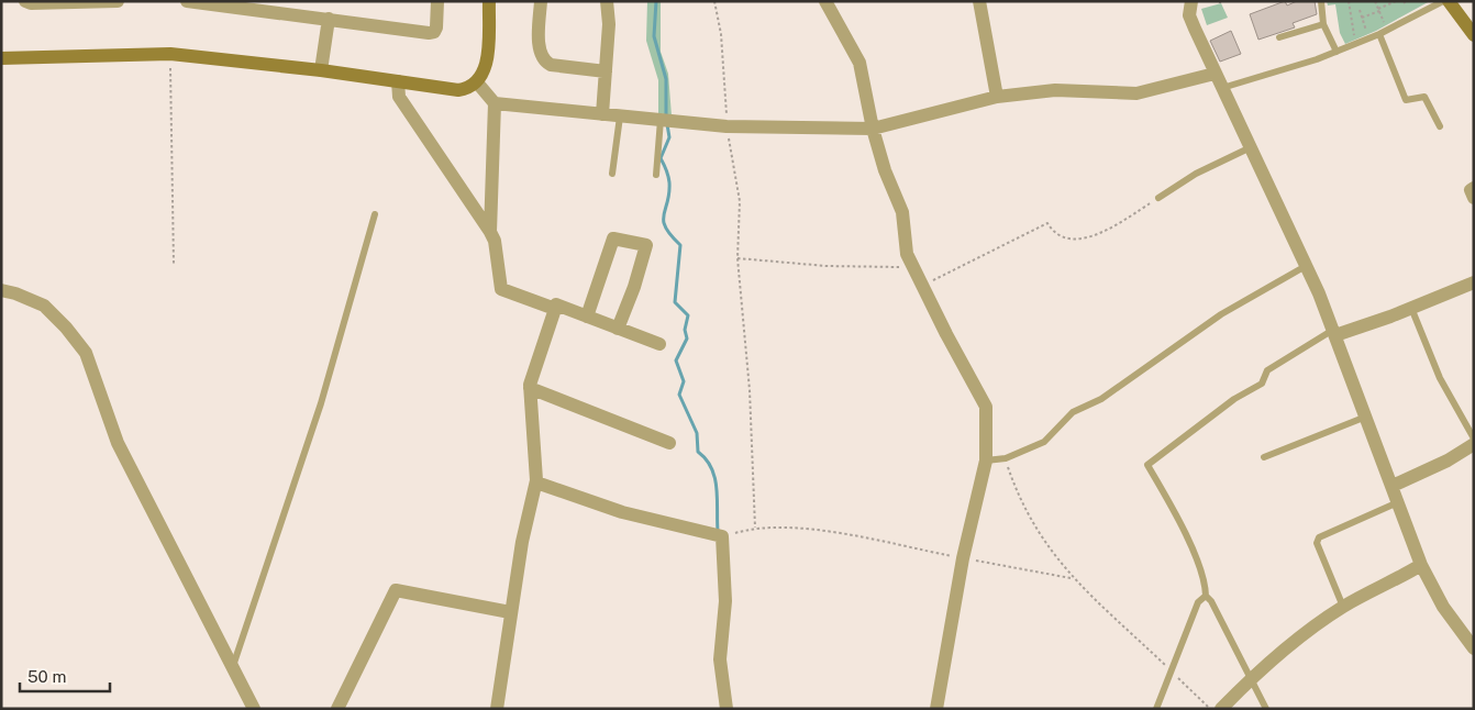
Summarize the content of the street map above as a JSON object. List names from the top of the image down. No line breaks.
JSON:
{"scale_bar":"50 m"}
